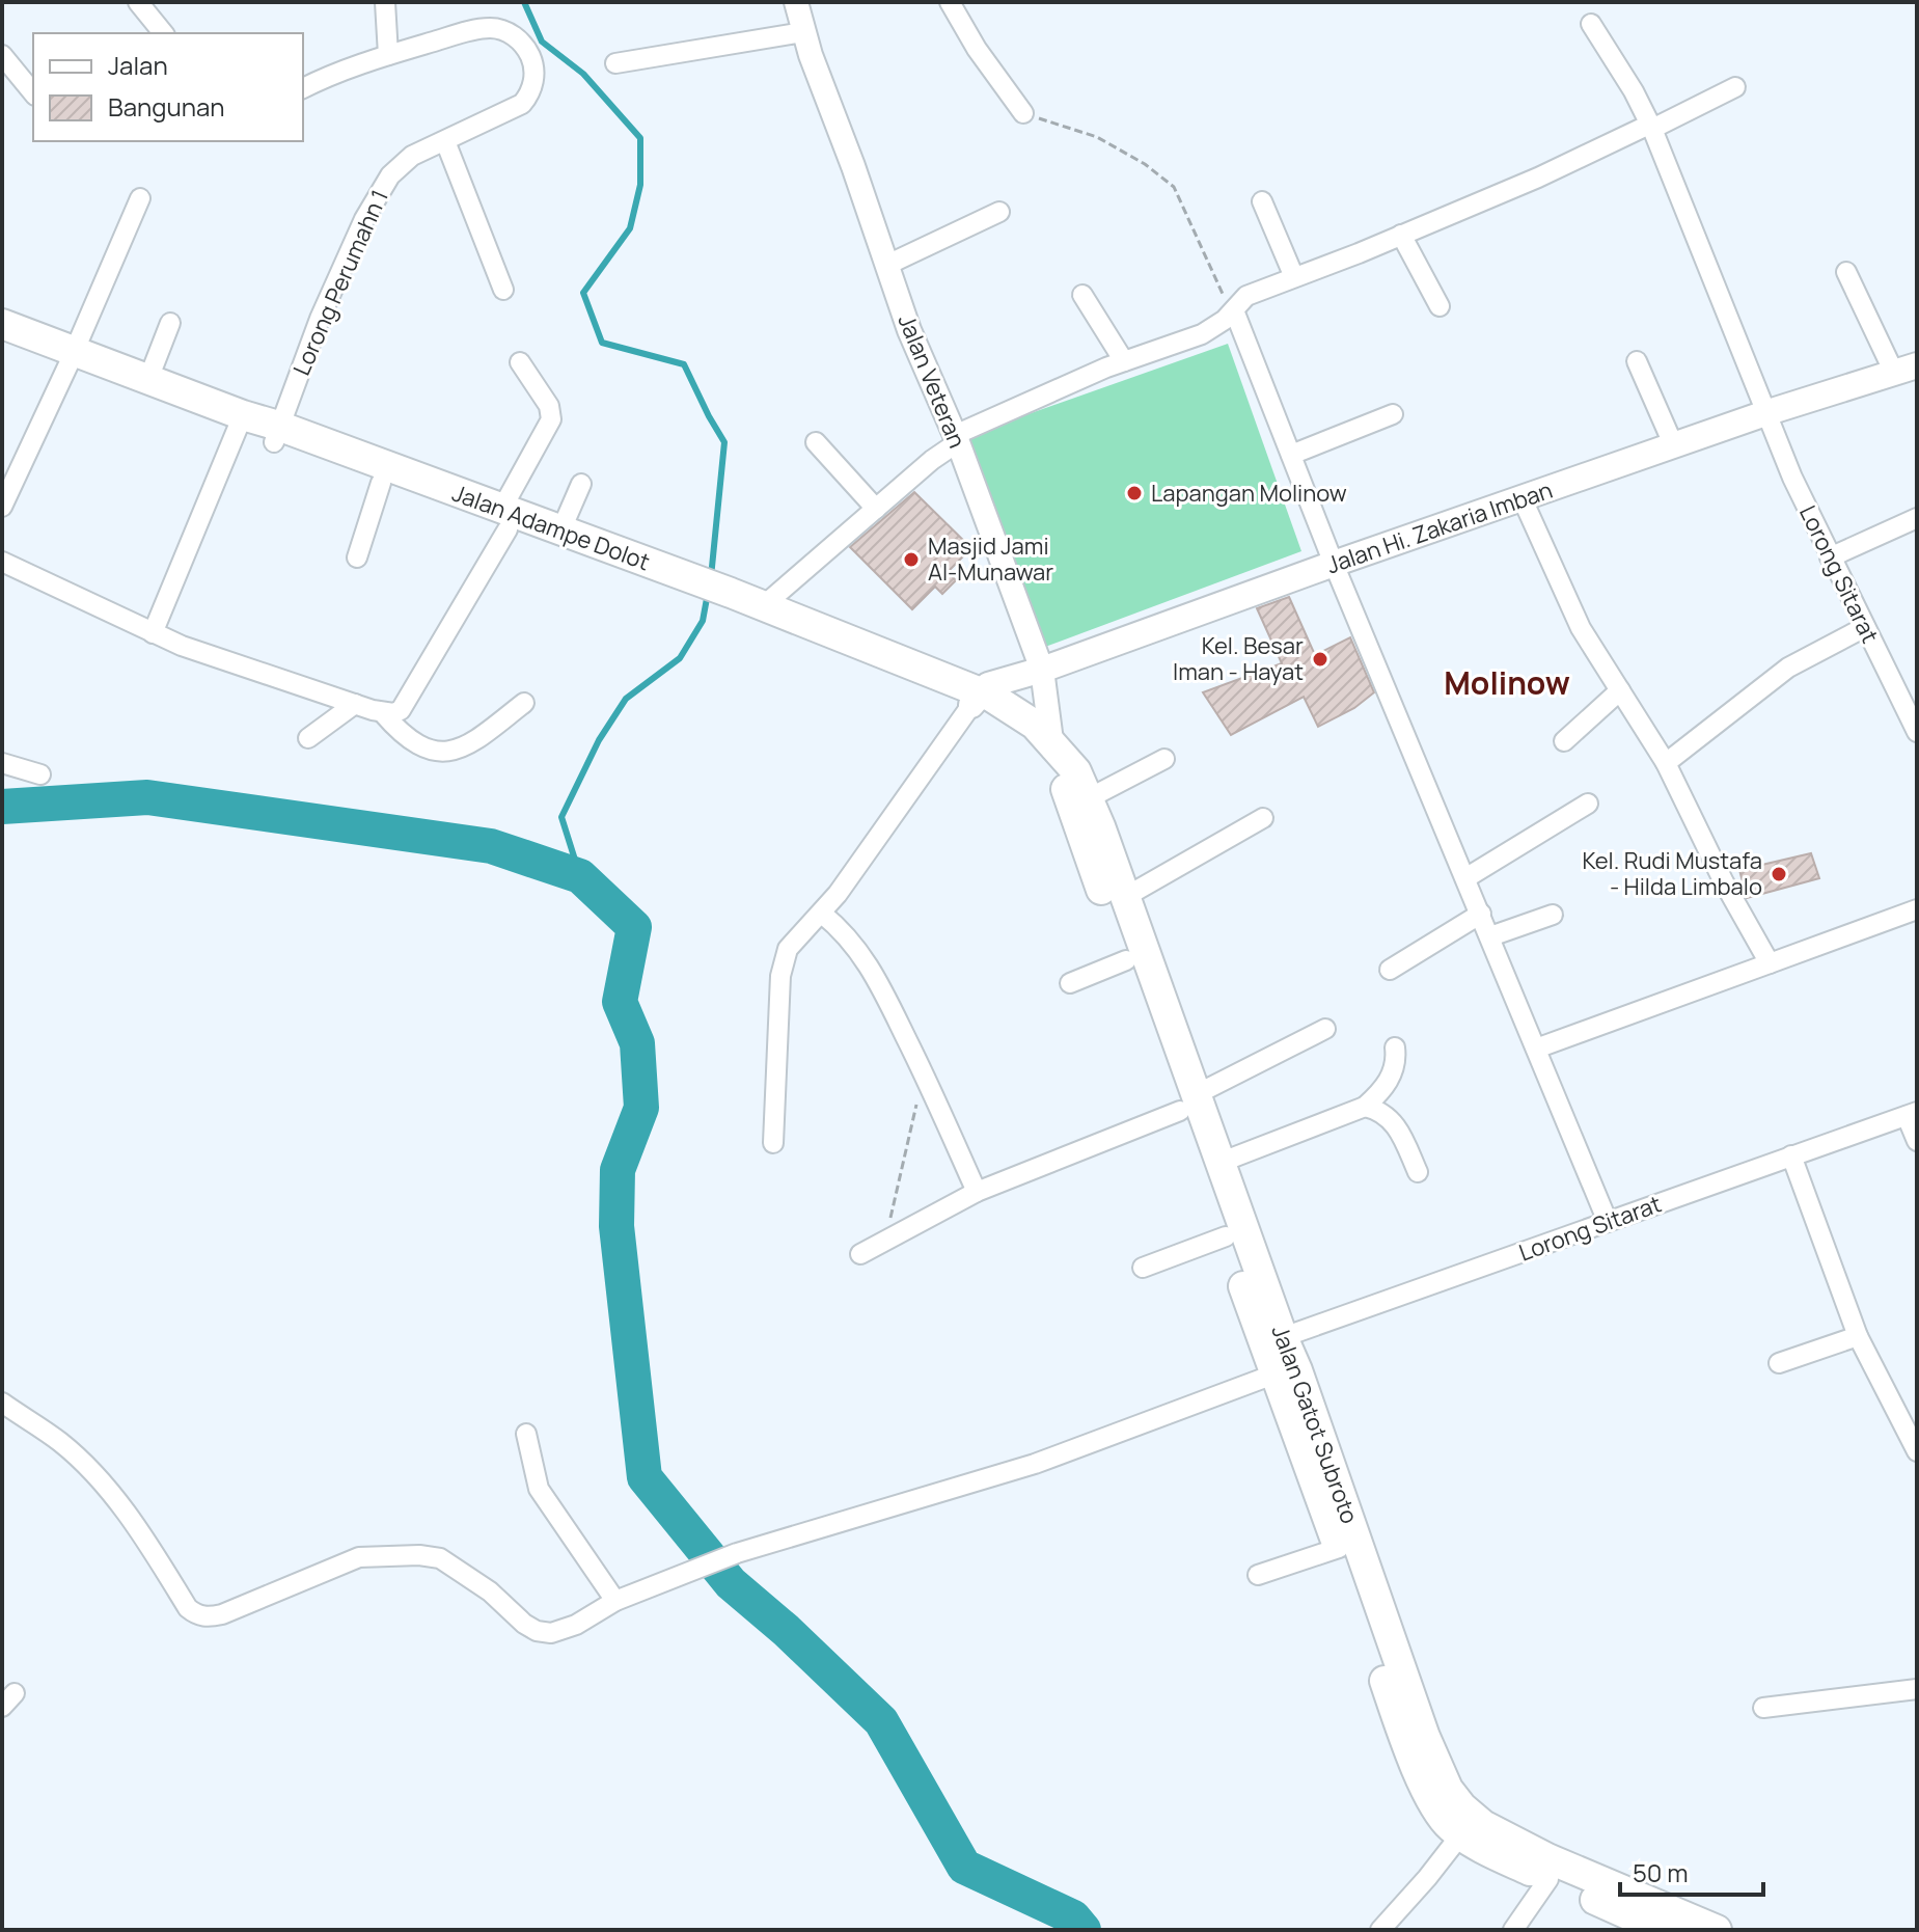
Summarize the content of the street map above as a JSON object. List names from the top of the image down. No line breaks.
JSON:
{"streets":{"highway":["Jalan Adampe Dolot","Jalan Gatot Subroto"],"main road":["Jalan Hi. Zakaria Imban"],"street":["Lorong Perumahn 1","Jalan Veteran","Lorong Sitarat"]},"crossings":[["Lorong Perumahn 1","Jalan Adampe Dolot"],["Jalan Veteran","Jalan Adampe Dolot"],["Jalan Veteran","Jalan Hi. Zakaria Imban"],["Jalan Veteran","Jalan Gatot Subroto"],["Jalan Adampe Dolot","Jalan Hi. Zakaria Imban"],["Jalan Adampe Dolot","Jalan Gatot Subroto"],["Jalan Hi. Zakaria Imban","Lorong Sitarat"],["Lorong Sitarat","Jalan Gatot Subroto"]],"districts":["Molinow"],"places":["Lapangan Molinow","Masjid Jami Al-Munawar","Kel. Besar Iman - Hayat","Kel. Rudi Mustafa - Hilda Limbalo"],"legend":["Jalan","Bangunan"],"scale_bar":"50 m"}
